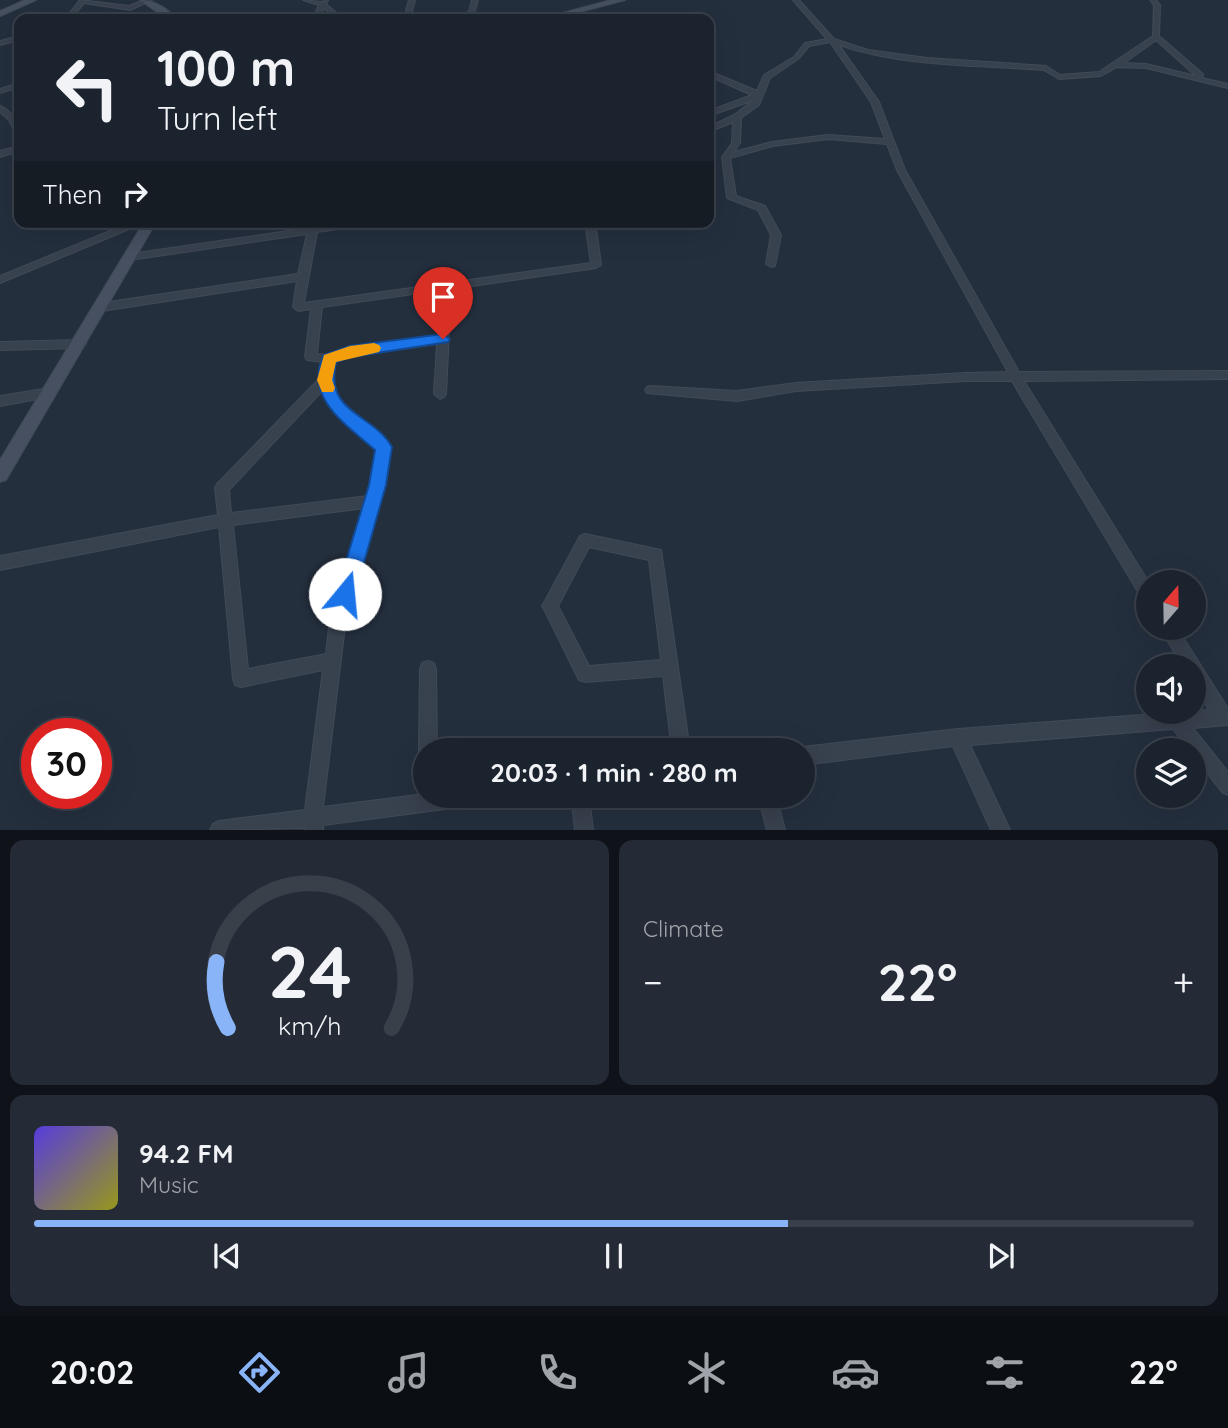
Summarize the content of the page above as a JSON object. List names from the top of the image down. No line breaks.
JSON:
{"north":"top","page":{"turn":["100 m","Turn left"],"then":"Then","limit":"30","trip":"20:03 · 1 min · 280 m","tile":"Climate","heat":["−","22°","+"],"song":["94.2 FM","Music"],"tabs":["20:02","22°"],"gauge":["24","km/h"]}}
